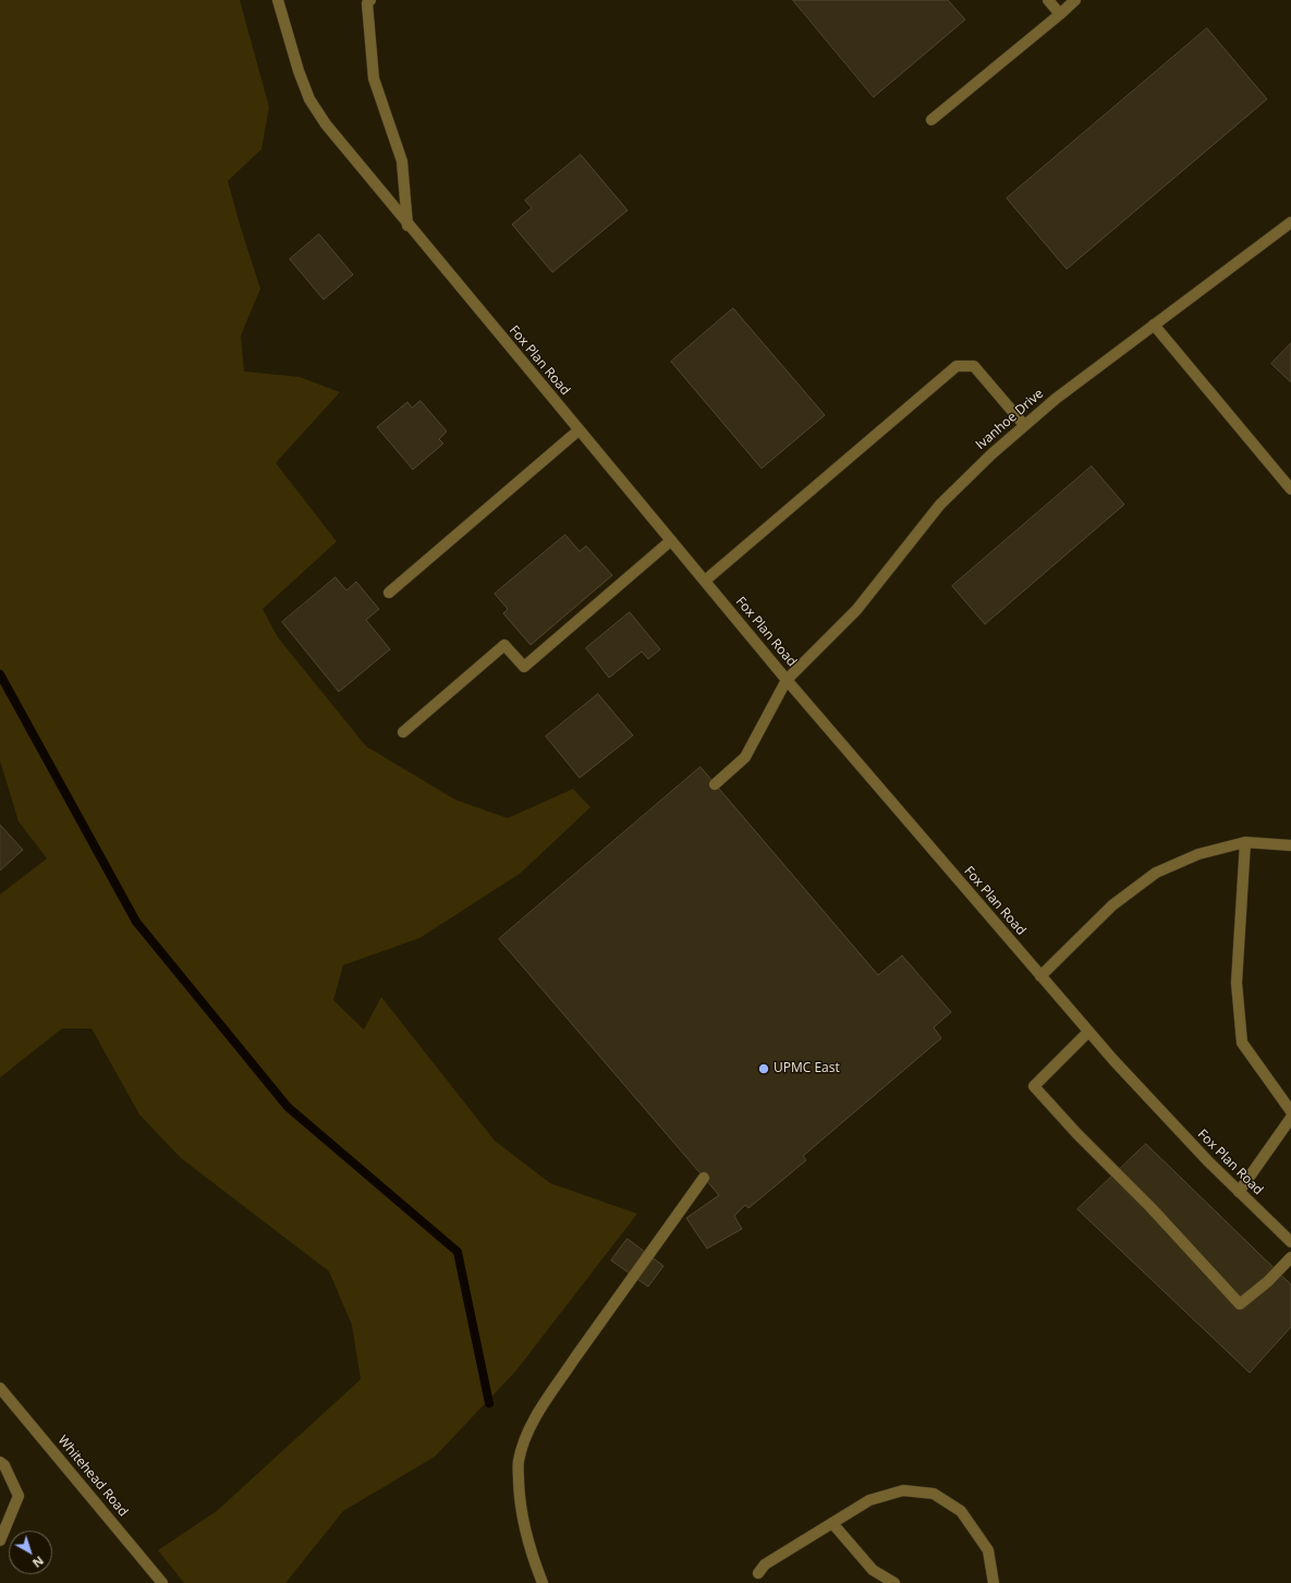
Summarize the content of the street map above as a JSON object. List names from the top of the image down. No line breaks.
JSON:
{"streets":{"street":["Fox Plan Road","Ivanhoe Drive","Whitehead Road"]},"crossings":[["Fox Plan Road","Ivanhoe Drive"]],"places":["UPMC East"],"north":"bottom right"}
